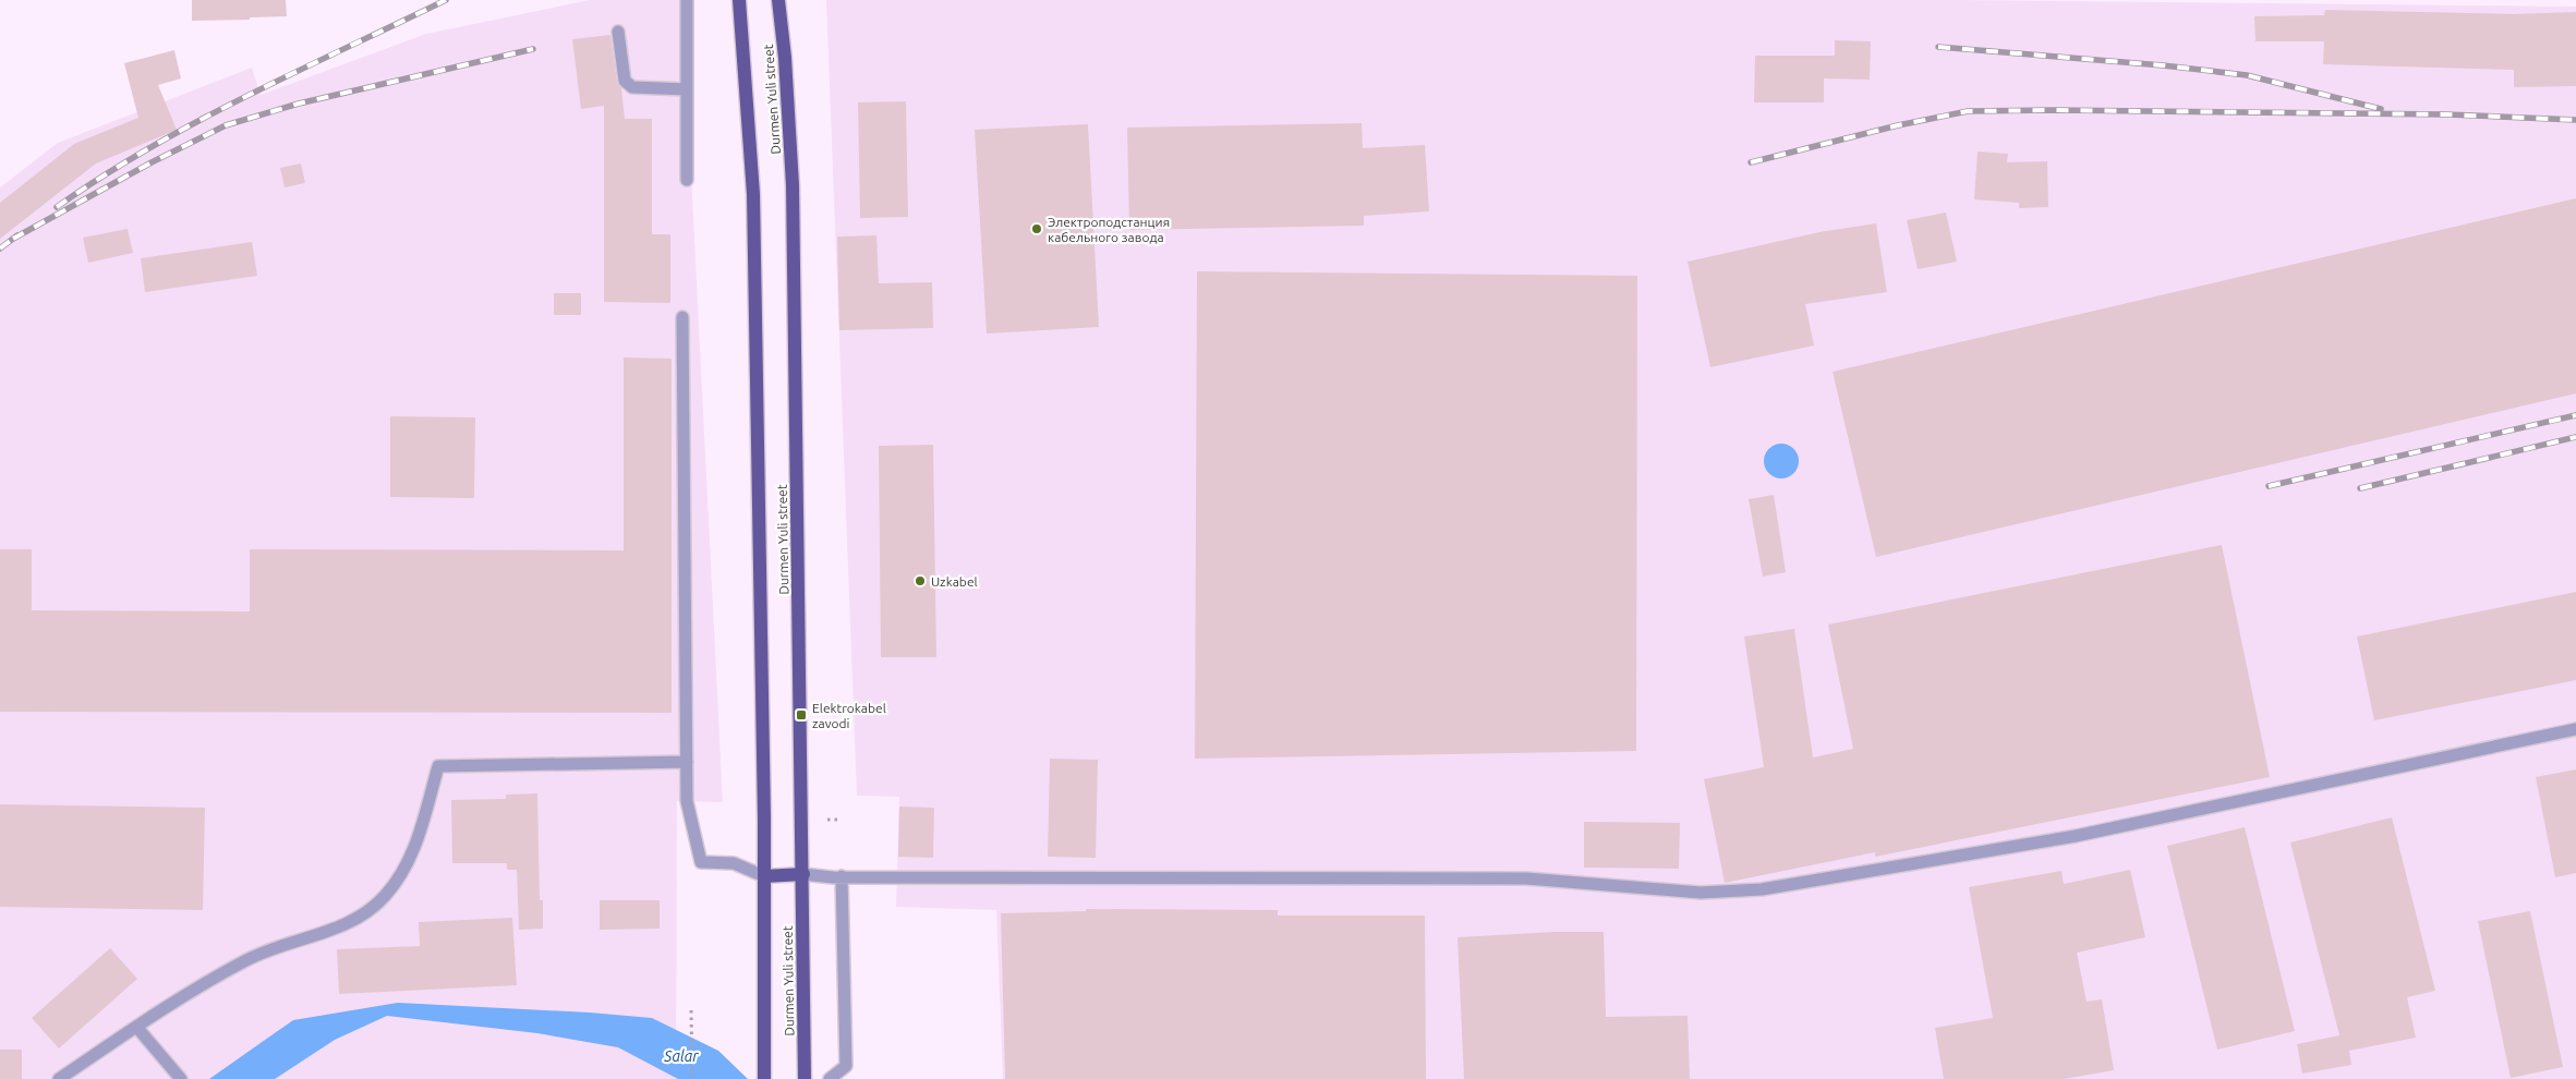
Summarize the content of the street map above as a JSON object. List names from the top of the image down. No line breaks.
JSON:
{"streets":{"main road":["Durmen Yuli street"]},"water":["Salar"],"places":{"other":["Электроподстанция кабельного завода","Uzkabel"],"transit":["Elektrokabel zavodi"]}}
